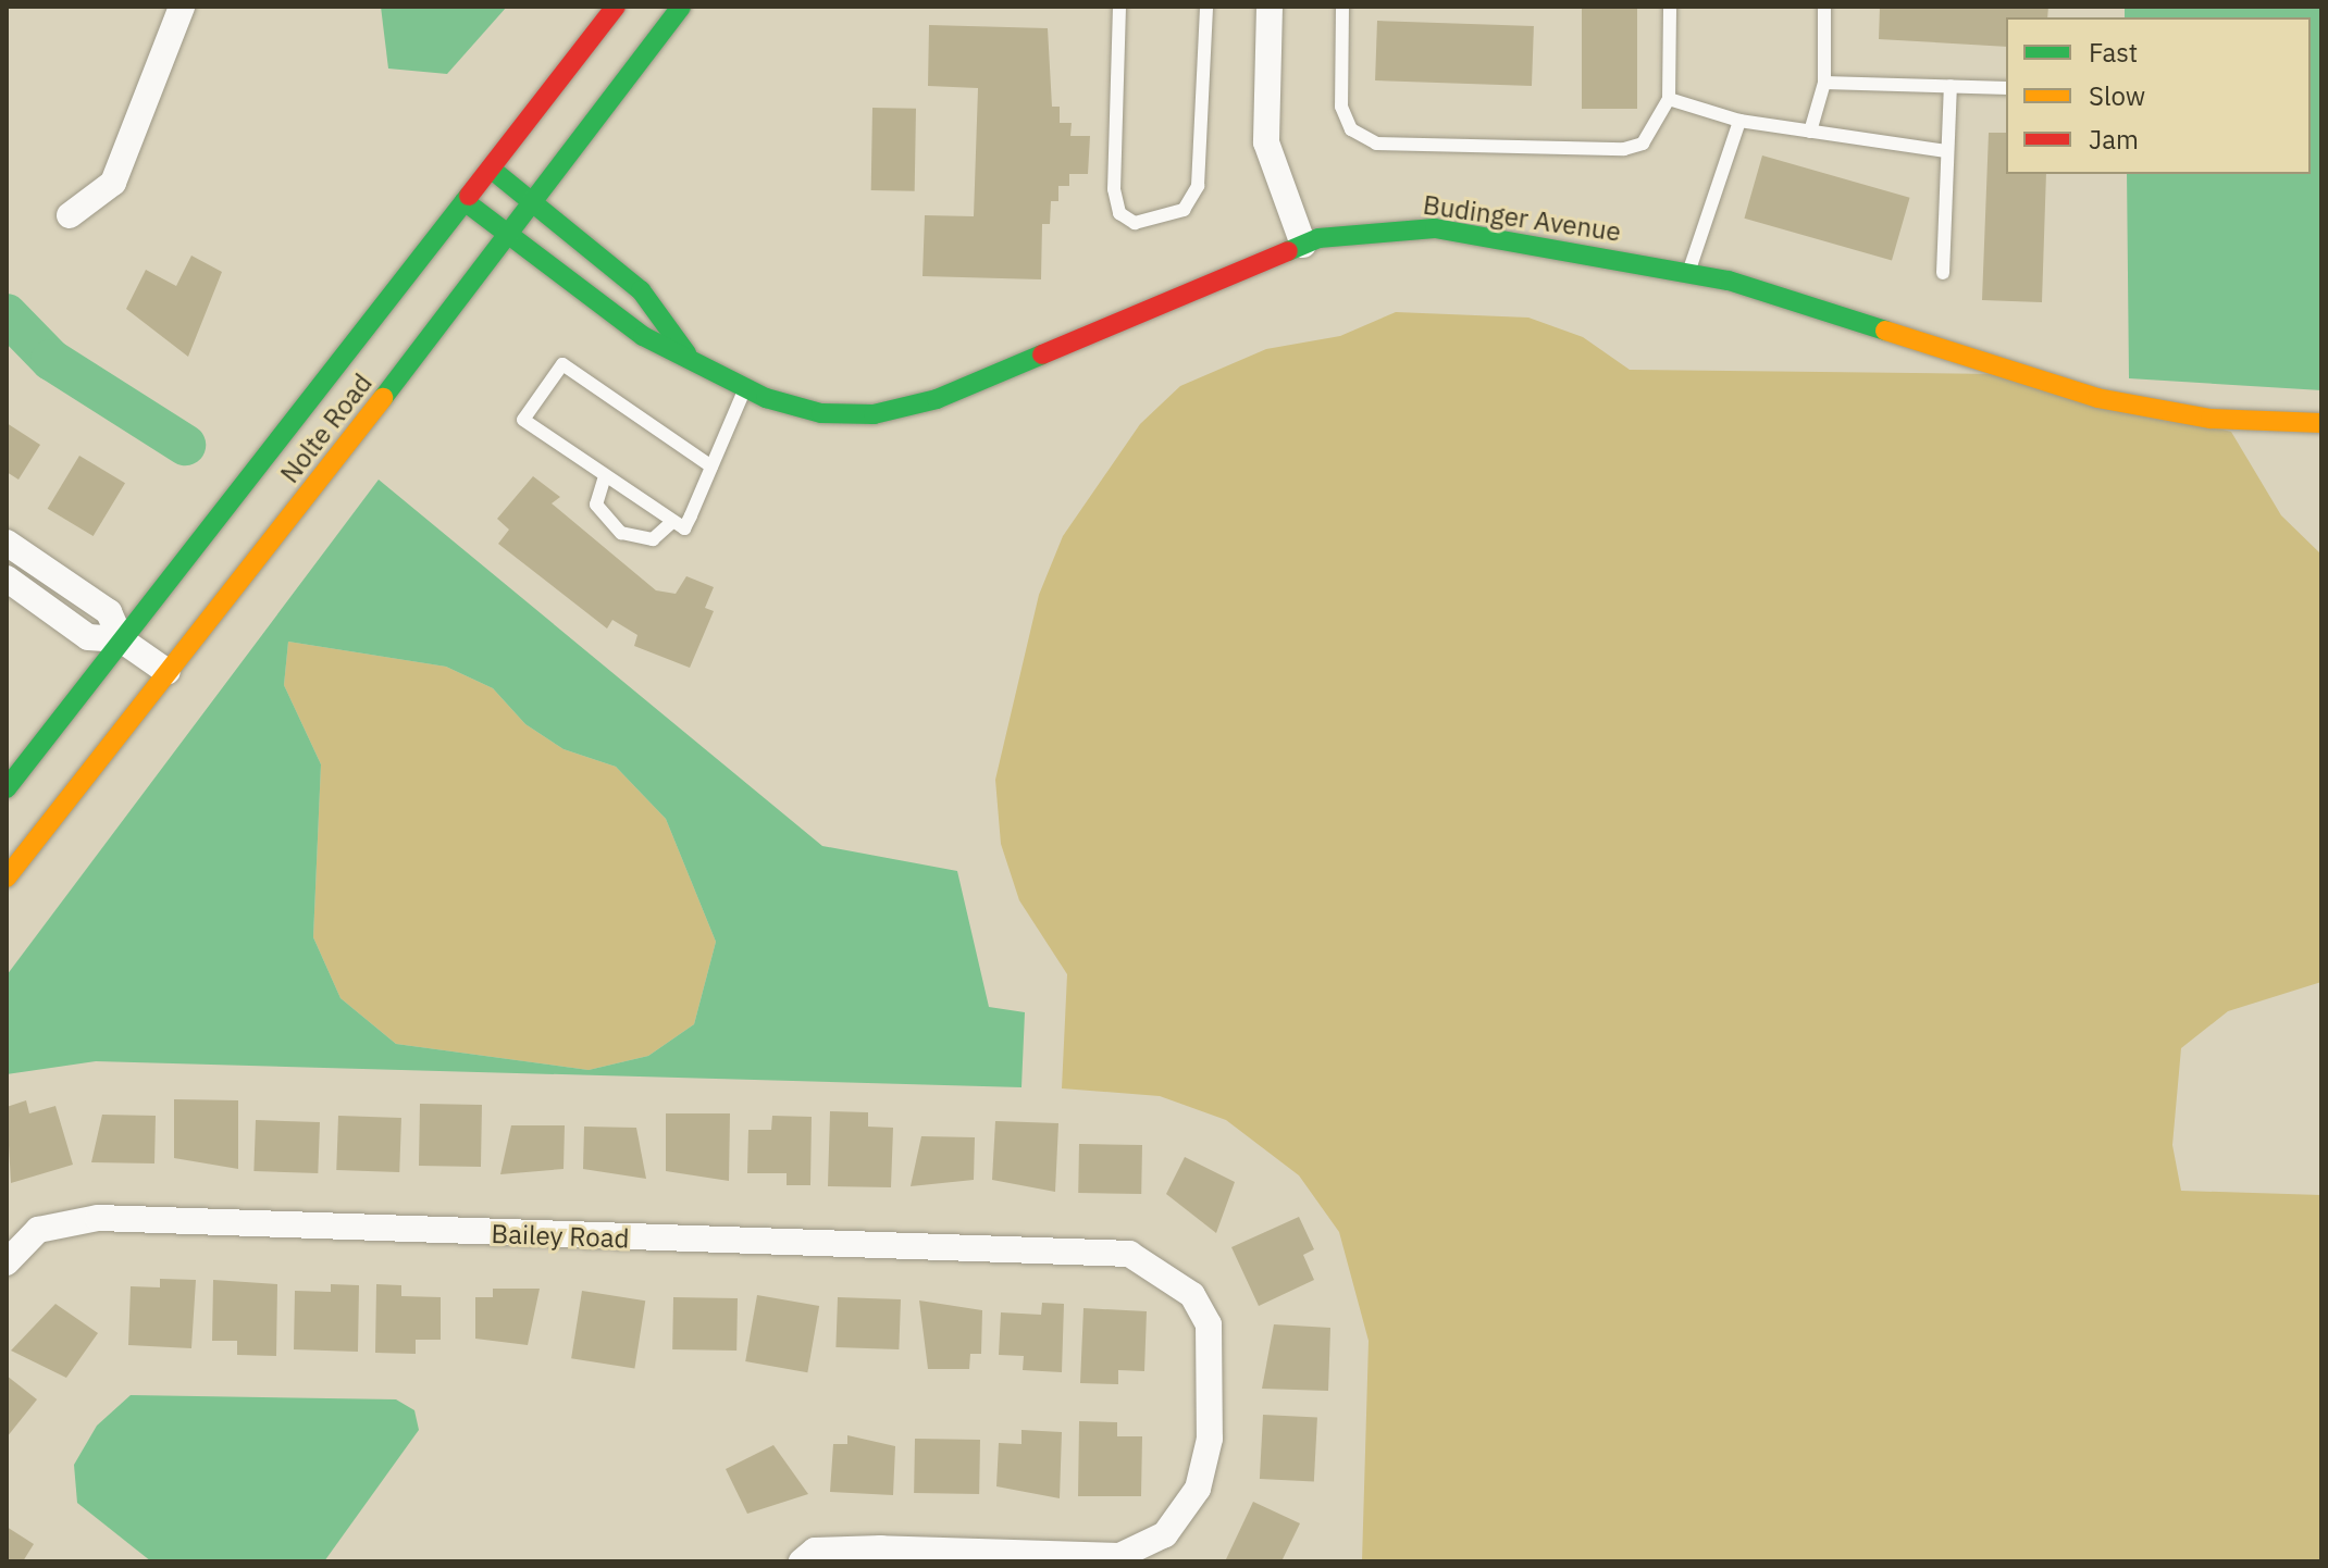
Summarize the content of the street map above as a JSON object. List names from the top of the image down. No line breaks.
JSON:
{"streets":{"street":["Budinger Avenue","Nolte Road","Bailey Road"]},"crossings":[["Budinger Avenue","Nolte Road"]],"legend":["Fast","Slow","Jam"]}
